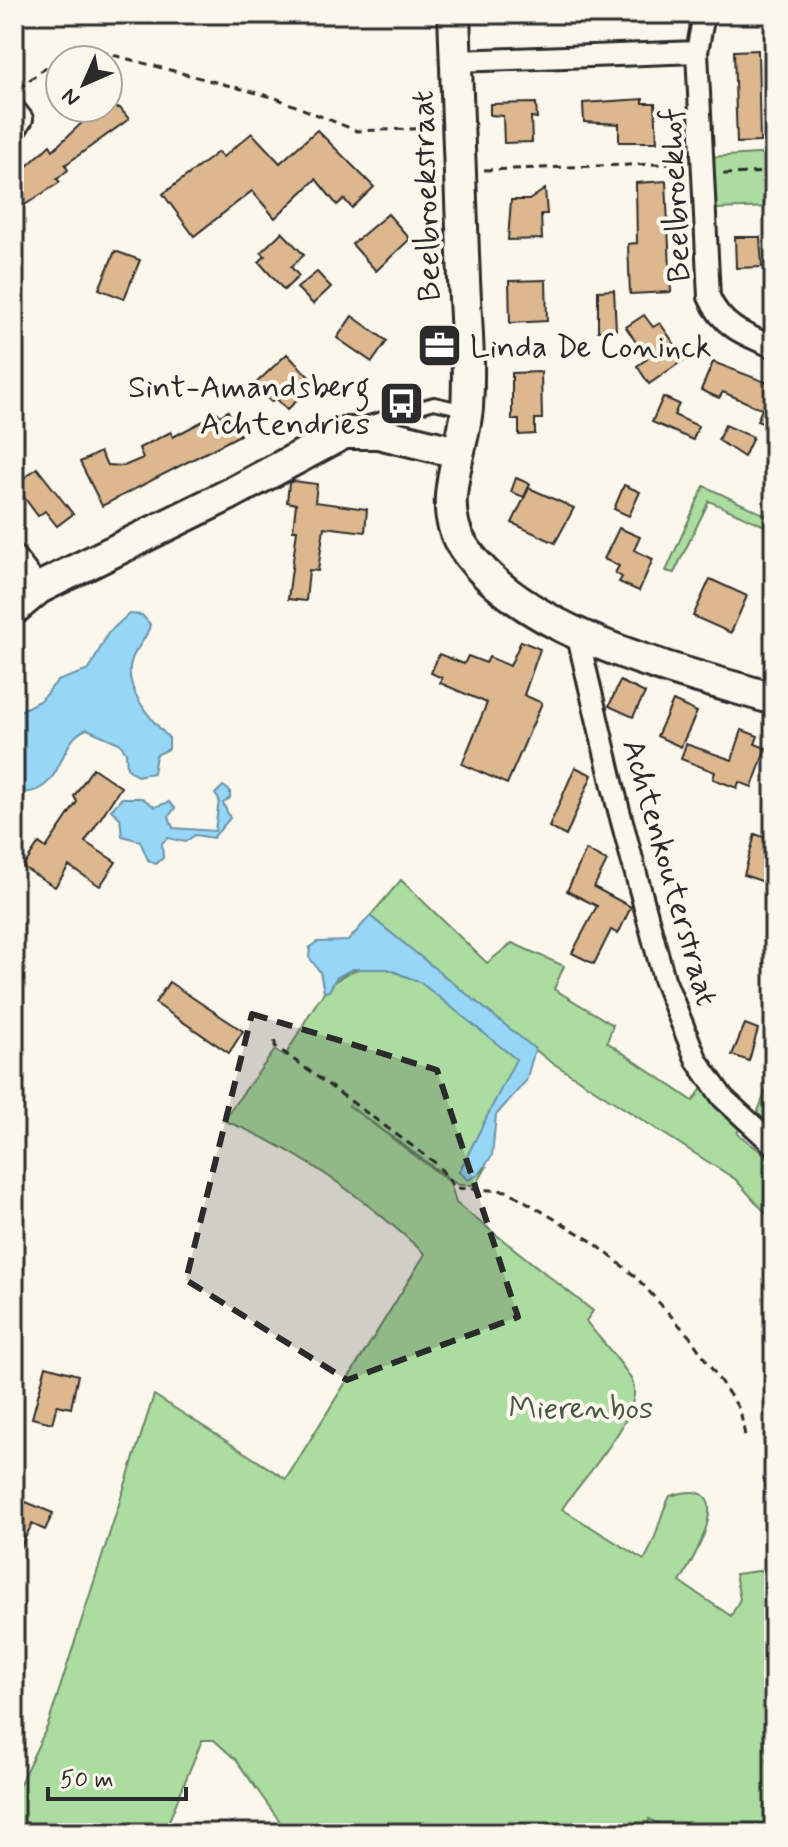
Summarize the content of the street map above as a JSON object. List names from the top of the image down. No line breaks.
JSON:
{"streets":{"street":["Beelbroekhof","Beelbroekstraat","Achtenkouterstraat"]},"crossings":[["Beelbroekstraat","Achtenkouterstraat"]],"parks":["Mierenbos"],"places":{"office":["Linda De Coninck"],"bus stop":["Sint-Amandsberg Achtendries"]},"scale_bar":"50 m","north":"bottom left"}
